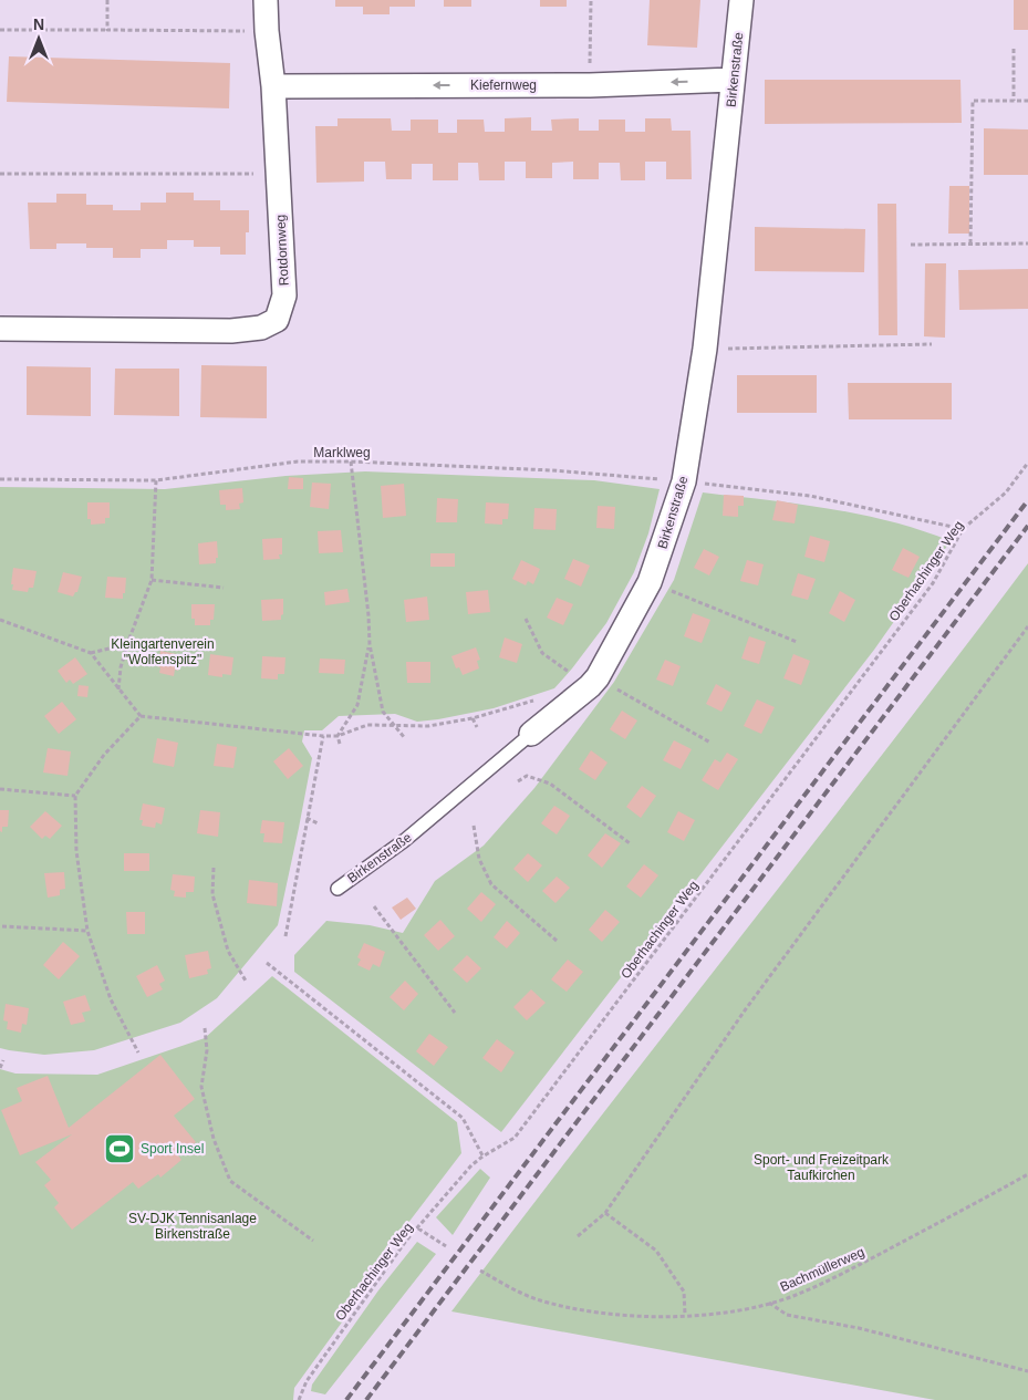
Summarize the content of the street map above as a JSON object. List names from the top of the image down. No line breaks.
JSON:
{"streets":{"street":["Birkenstraße","Kiefernweg","Rotdornweg"],"path":["Marklweg","Oberhachinger Weg","Bachmüllerweg"]},"crossings":[["Birkenstraße","Kiefernweg"],["Birkenstraße","Marklweg"],["Kiefernweg","Rotdornweg"],["Marklweg","Oberhachinger Weg"]],"one_way":["Kiefernweg"],"parks":["Kleingartenverein \"Wolfenspitz\"","Sport- und Freizeitpark Taufkirchen","SV-DJK Tennisanlage Birkenstraße"],"places":{"sports":["Sport Insel"]},"north":"top"}
